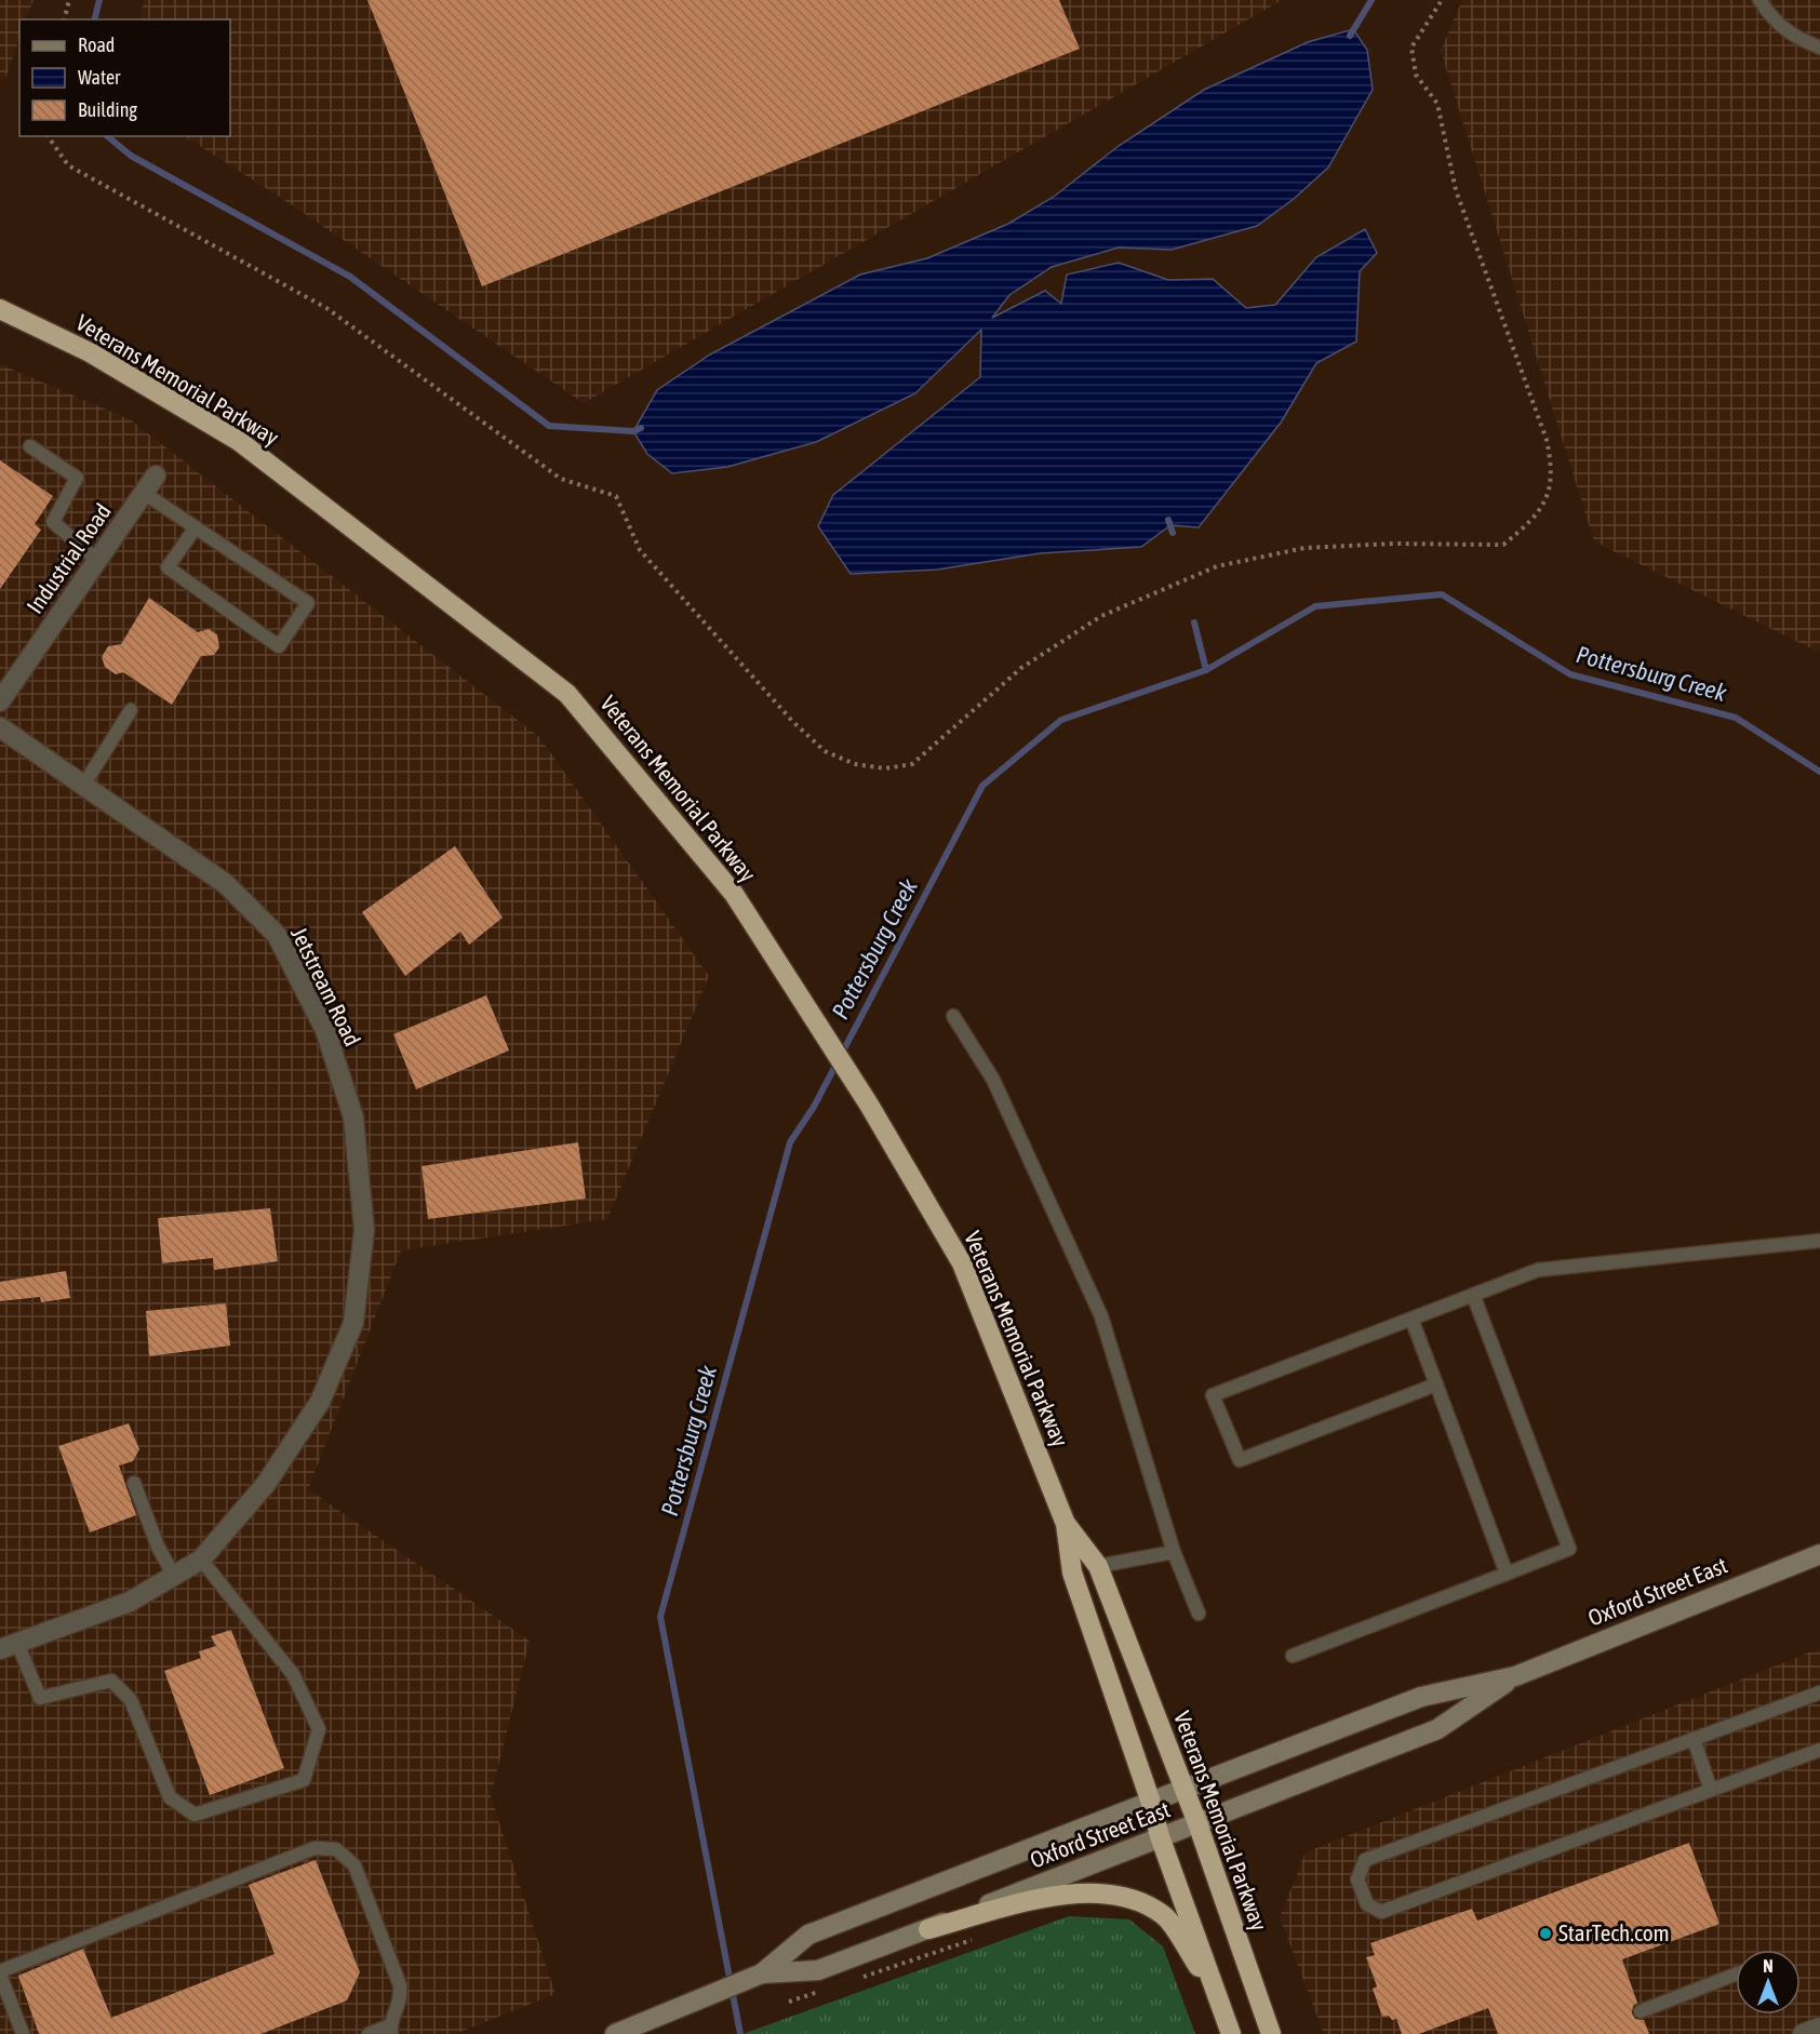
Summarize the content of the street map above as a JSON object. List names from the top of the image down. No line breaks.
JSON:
{"streets":{"highway":["Veterans Memorial Parkway"],"main road":["Oxford Street East"],"street":["Industrial Road","Jetstream Road"]},"crossings":[["Veterans Memorial Parkway","Oxford Street East"]],"water":["Pottersburg Creek"],"places":["StarTech.com"],"legend":["Road","Water","Building"],"north":"top"}
